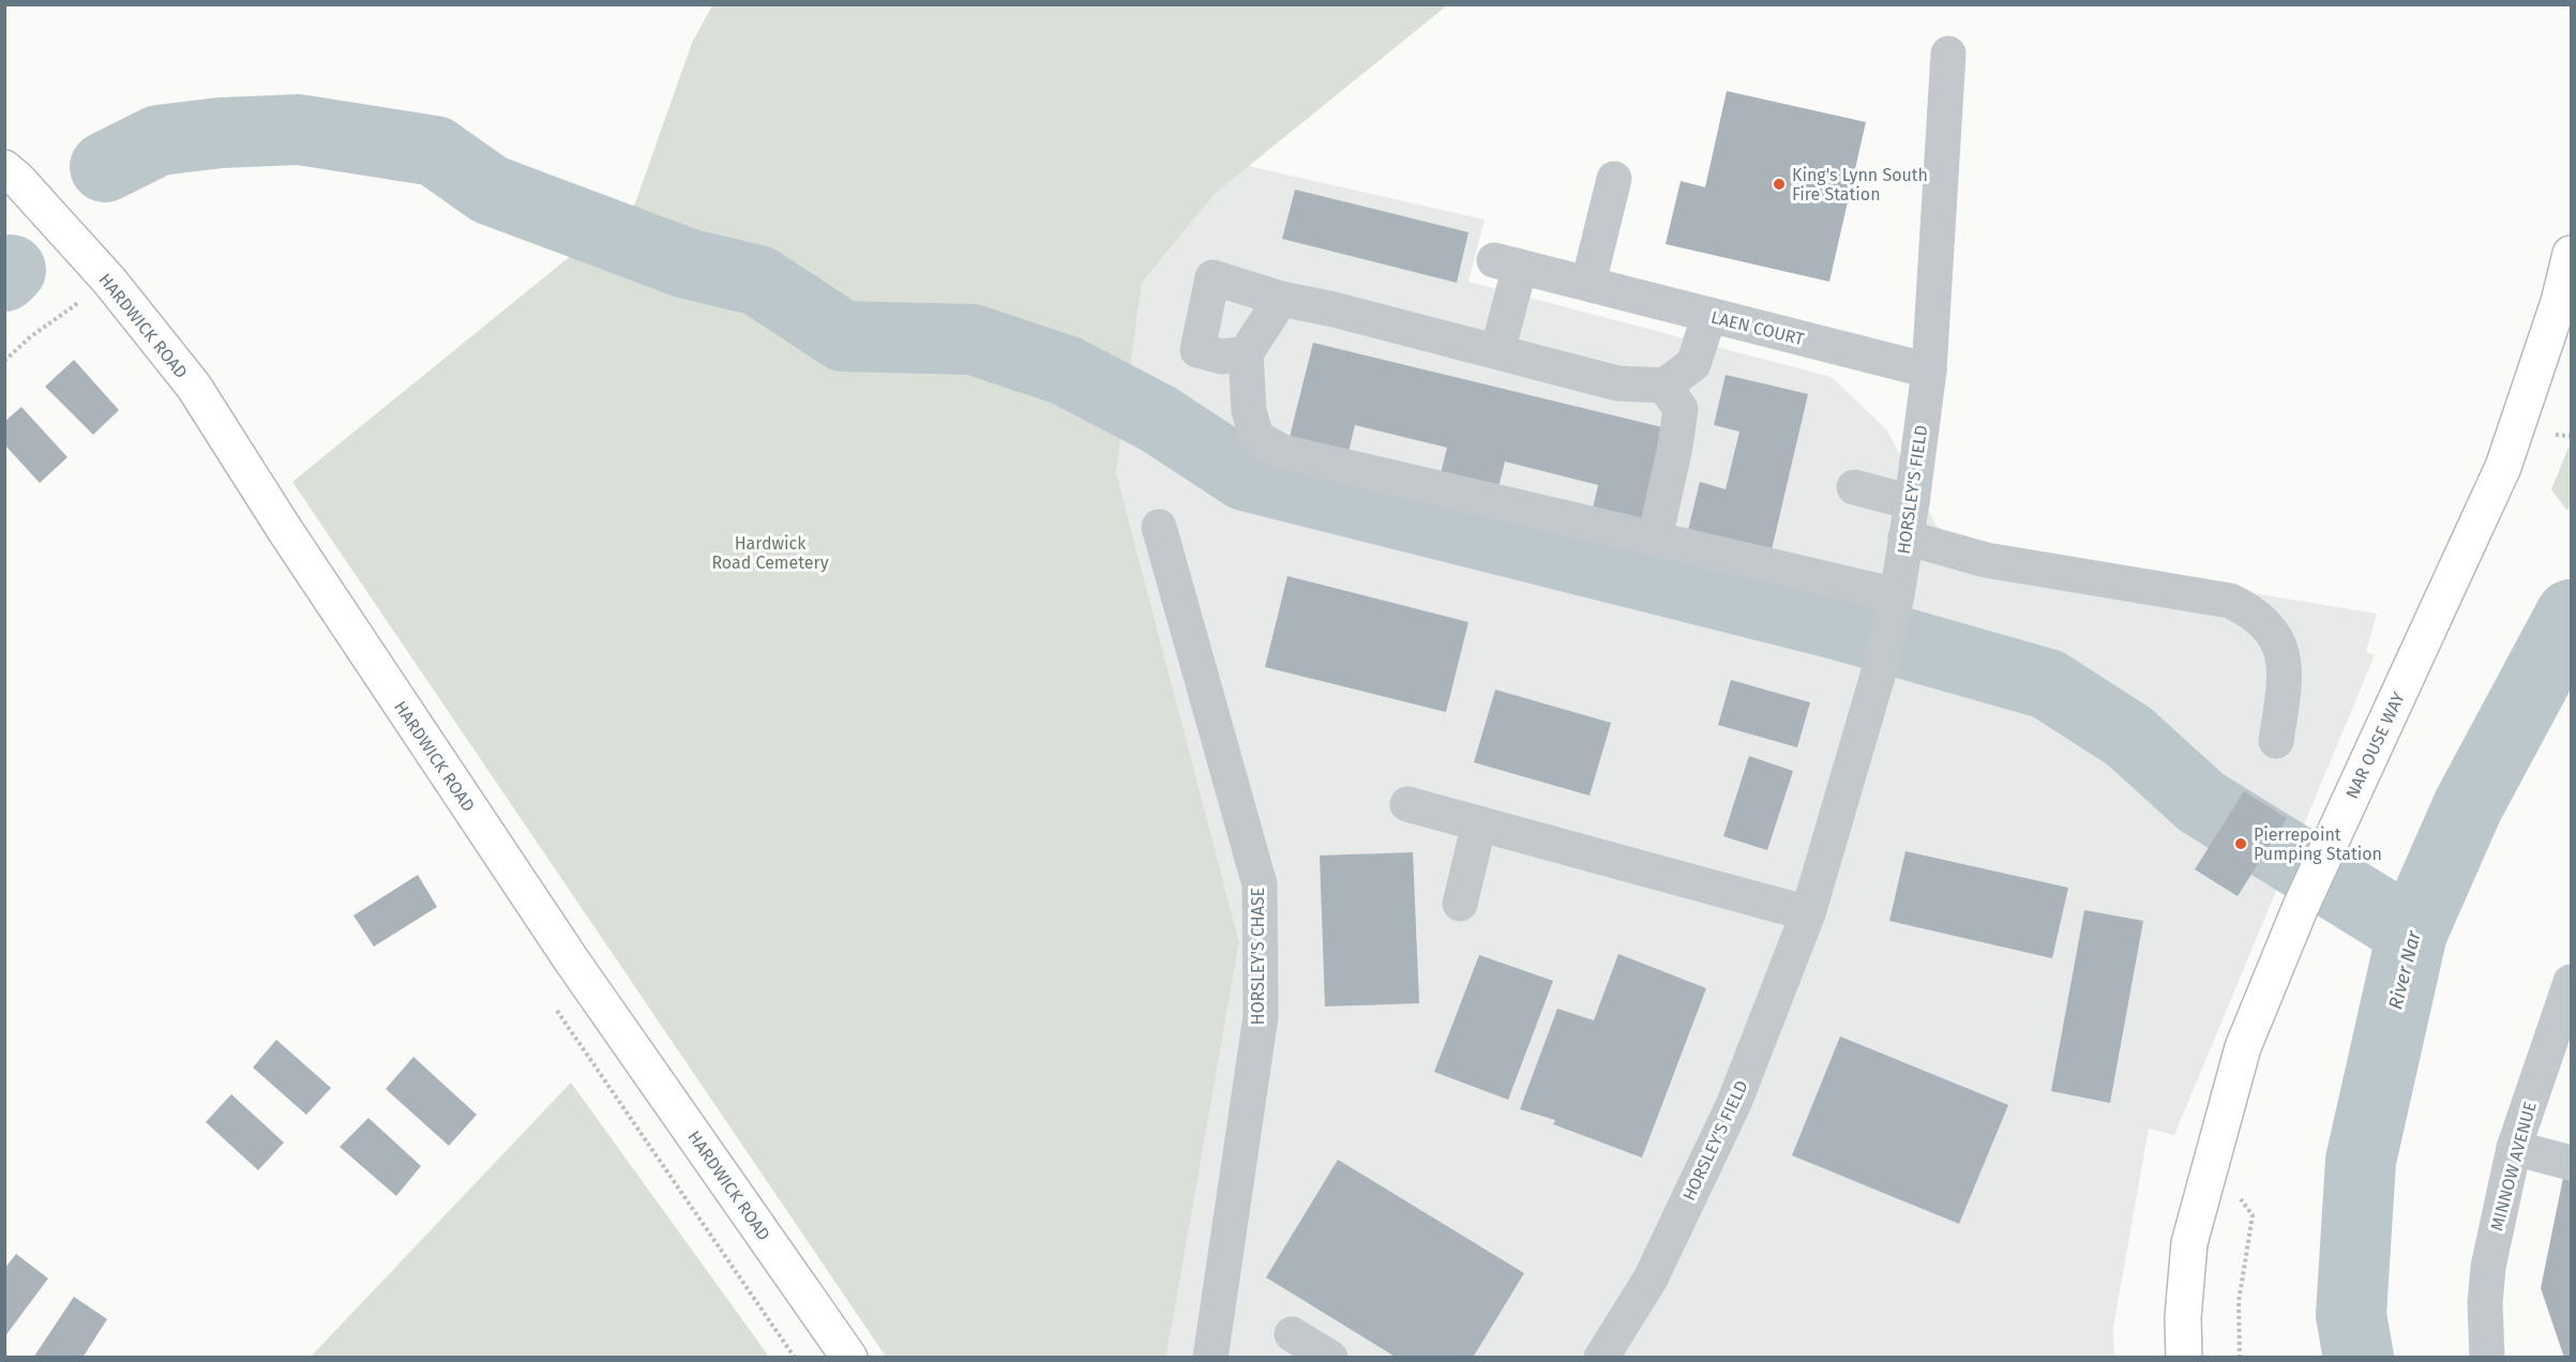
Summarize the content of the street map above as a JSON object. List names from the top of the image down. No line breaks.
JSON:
{"streets":{"main road":["HARDWICK ROAD","NAR OUSE WAY"],"street":["LAEN COURT","HORSLEY'S FIELD","HORSLEY'S CHASE","MINNOW AVENUE"]},"crossings":[["LAEN COURT","HORSLEY'S FIELD"]],"water":["River Nar"],"parks":["Hardwick Road Cemetery"],"places":["King's Lynn South Fire Station","Pierrepoint Pumping Station"]}
